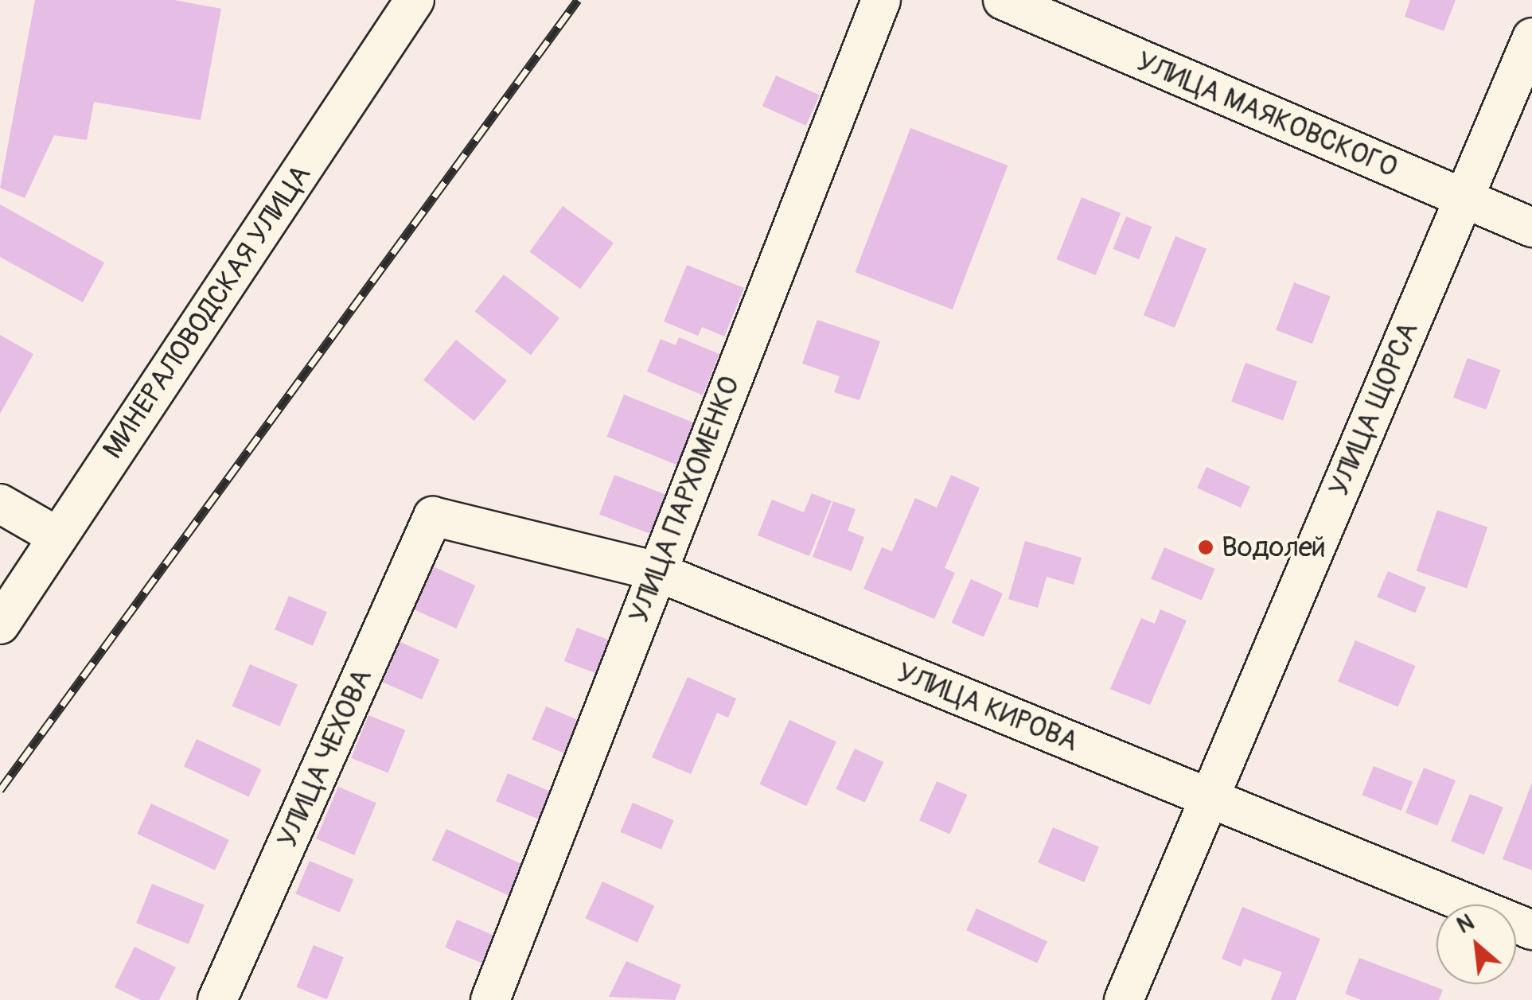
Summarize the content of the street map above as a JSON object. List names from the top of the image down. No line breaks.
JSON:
{"streets":{"street":["УЛИЦА МАЯКОВСКОГО","МИНЕРАЛОВОДСКАЯ УЛИЦА","УЛИЦА ЩОРСА","УЛИЦА ПАРХОМЕНКО","УЛИЦА КИРОВА","УЛИЦА ЧЕХОВА"]},"crossings":[["УЛИЦА МАЯКОВСКОГО","УЛИЦА ЩОРСА"],["УЛИЦА ЩОРСА","УЛИЦА КИРОВА"],["УЛИЦА ПАРХОМЕНКО","УЛИЦА КИРОВА"],["УЛИЦА КИРОВА","УЛИЦА ЧЕХОВА"]],"places":["Водолей"],"north":"top left"}
